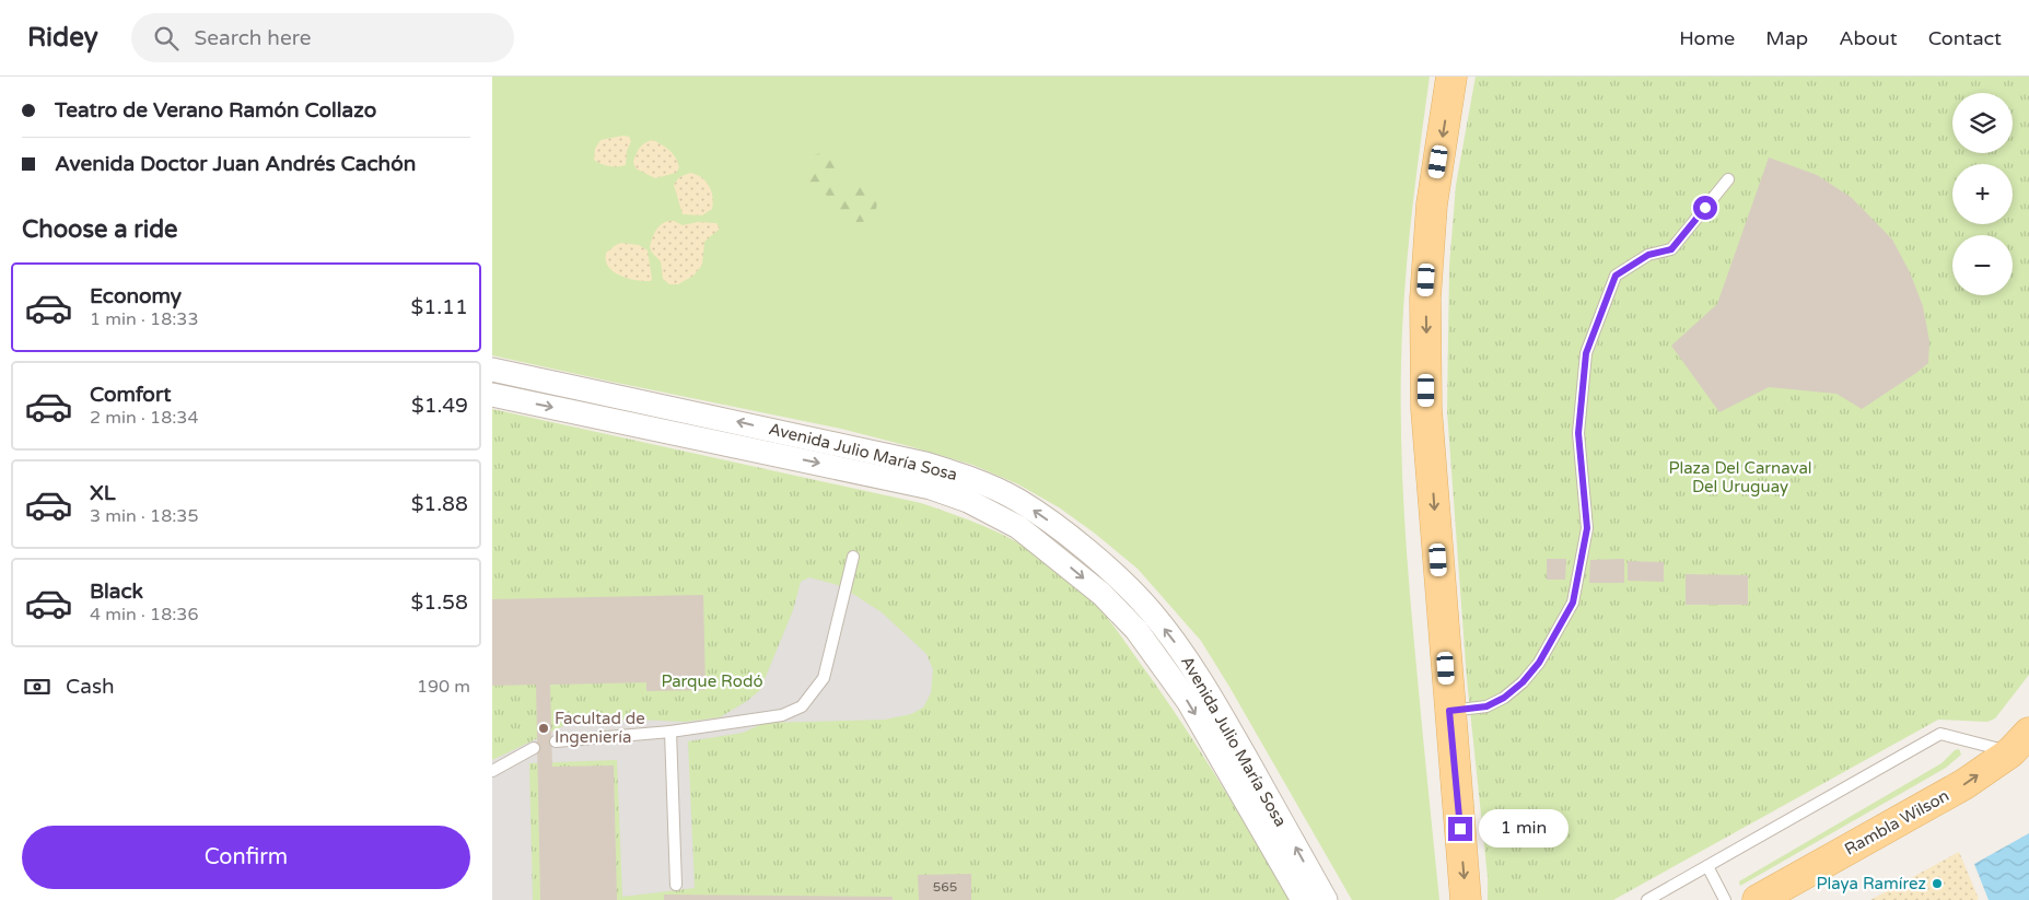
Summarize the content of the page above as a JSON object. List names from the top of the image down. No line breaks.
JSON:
{"streets":{"main road":["Rambla Wilson"],"street":["Avenida Julio María Sosa"]},"one_way":["Rambla Wilson"],"parks":["Plaza Del Carnaval Del Uruguay","Parque Rodó"],"places":["Facultad de Ingeniería","Playa Ramírez"],"house_numbers":["565"],"page":{"header":"Ridey","search":"Search here","nav":["Home","Map","About","Contact"],"banner":["Teatro de Verano Ramón Collazo","Avenida Doctor Juan Andrés Cachón"],"map_buttons":["+","−"],"heading":"Choose a ride","list":[{"name":"Economy","note":"1 min · 18:33","value":"$1.11"},{"name":"Comfort","note":"2 min · 18:34","value":"$1.49"},{"name":"XL","note":"3 min · 18:35","value":"$1.88"},{"name":"Black","note":"4 min · 18:36","value":"$1.58"}],"pay":["Cash","190 m"],"bubble":"1 min","buttons":"Confirm"}}
